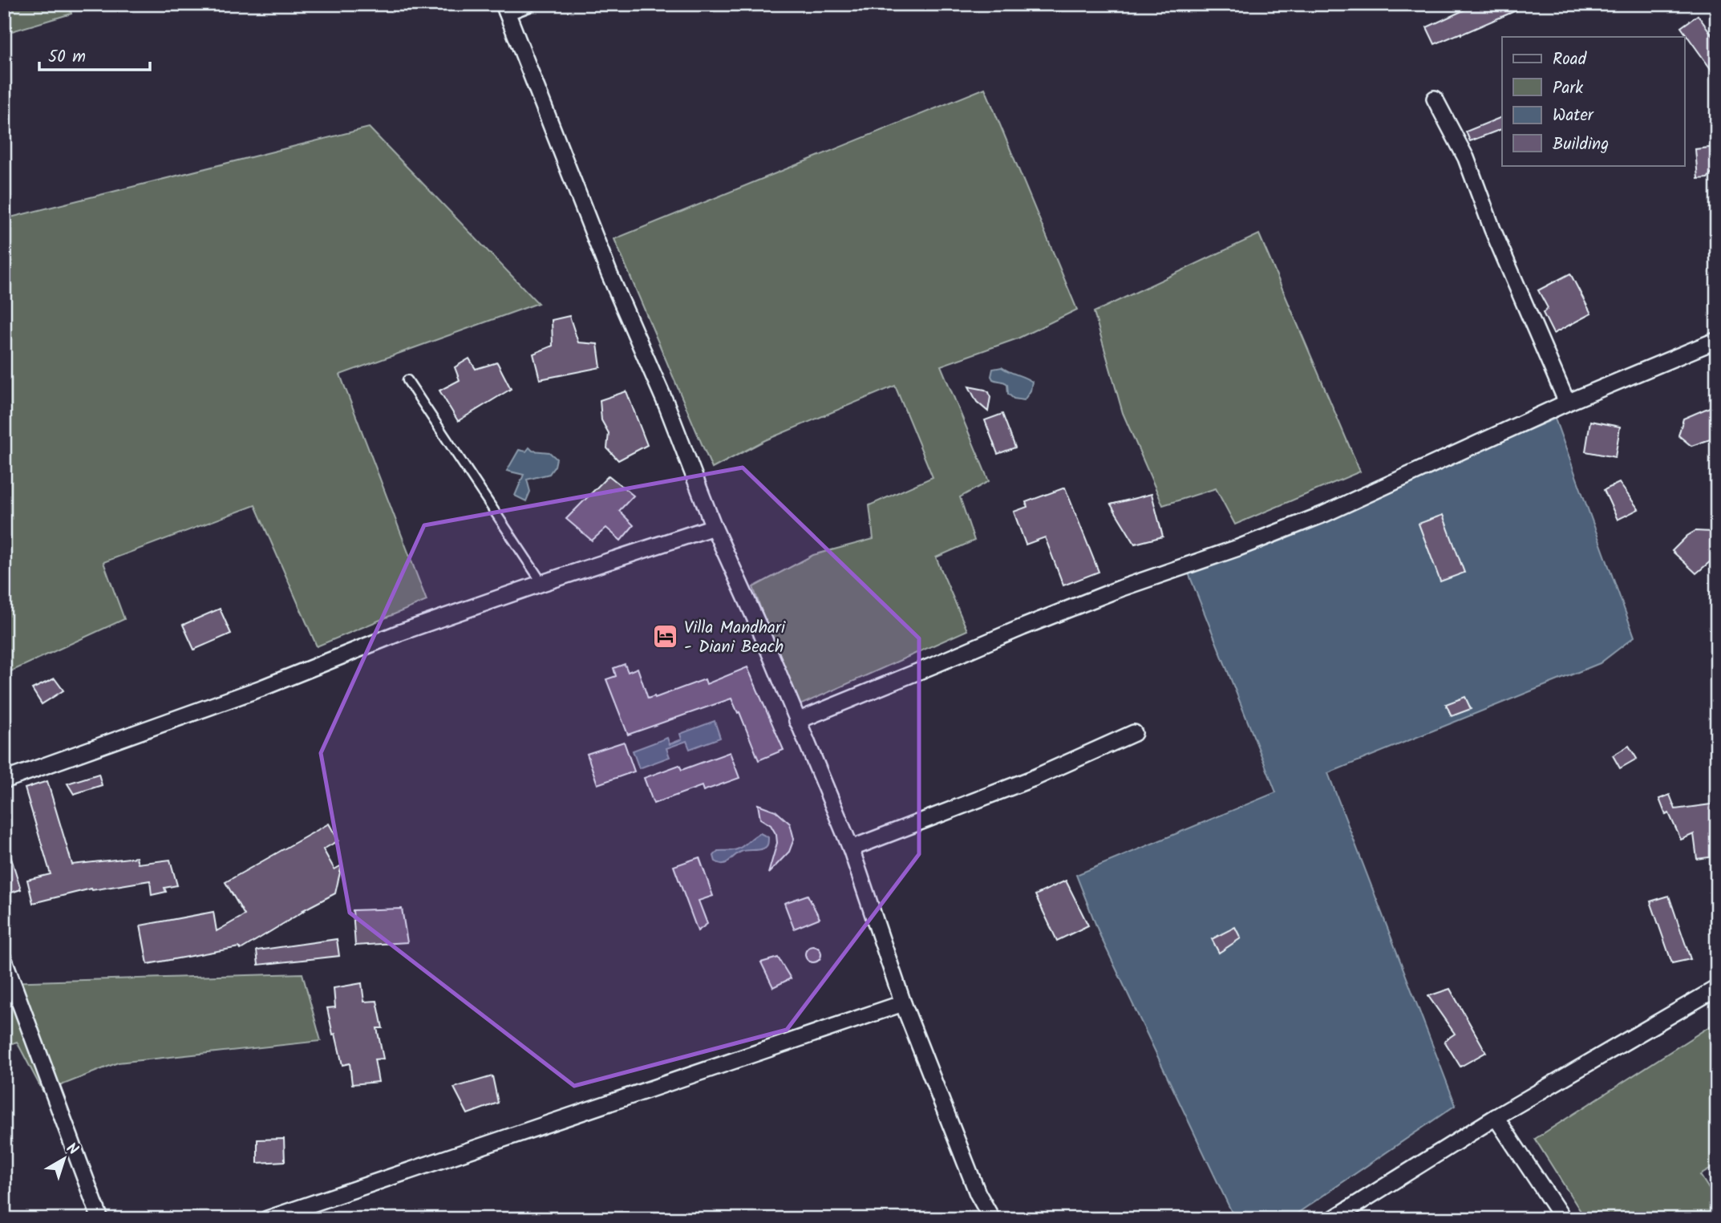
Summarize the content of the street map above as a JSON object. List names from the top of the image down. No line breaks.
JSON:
{"places":{"hotel":["Villa Mandhari - Diani Beach"]},"legend":["Road","Park","Water","Building"],"scale_bar":"50 m","north":"top right"}
